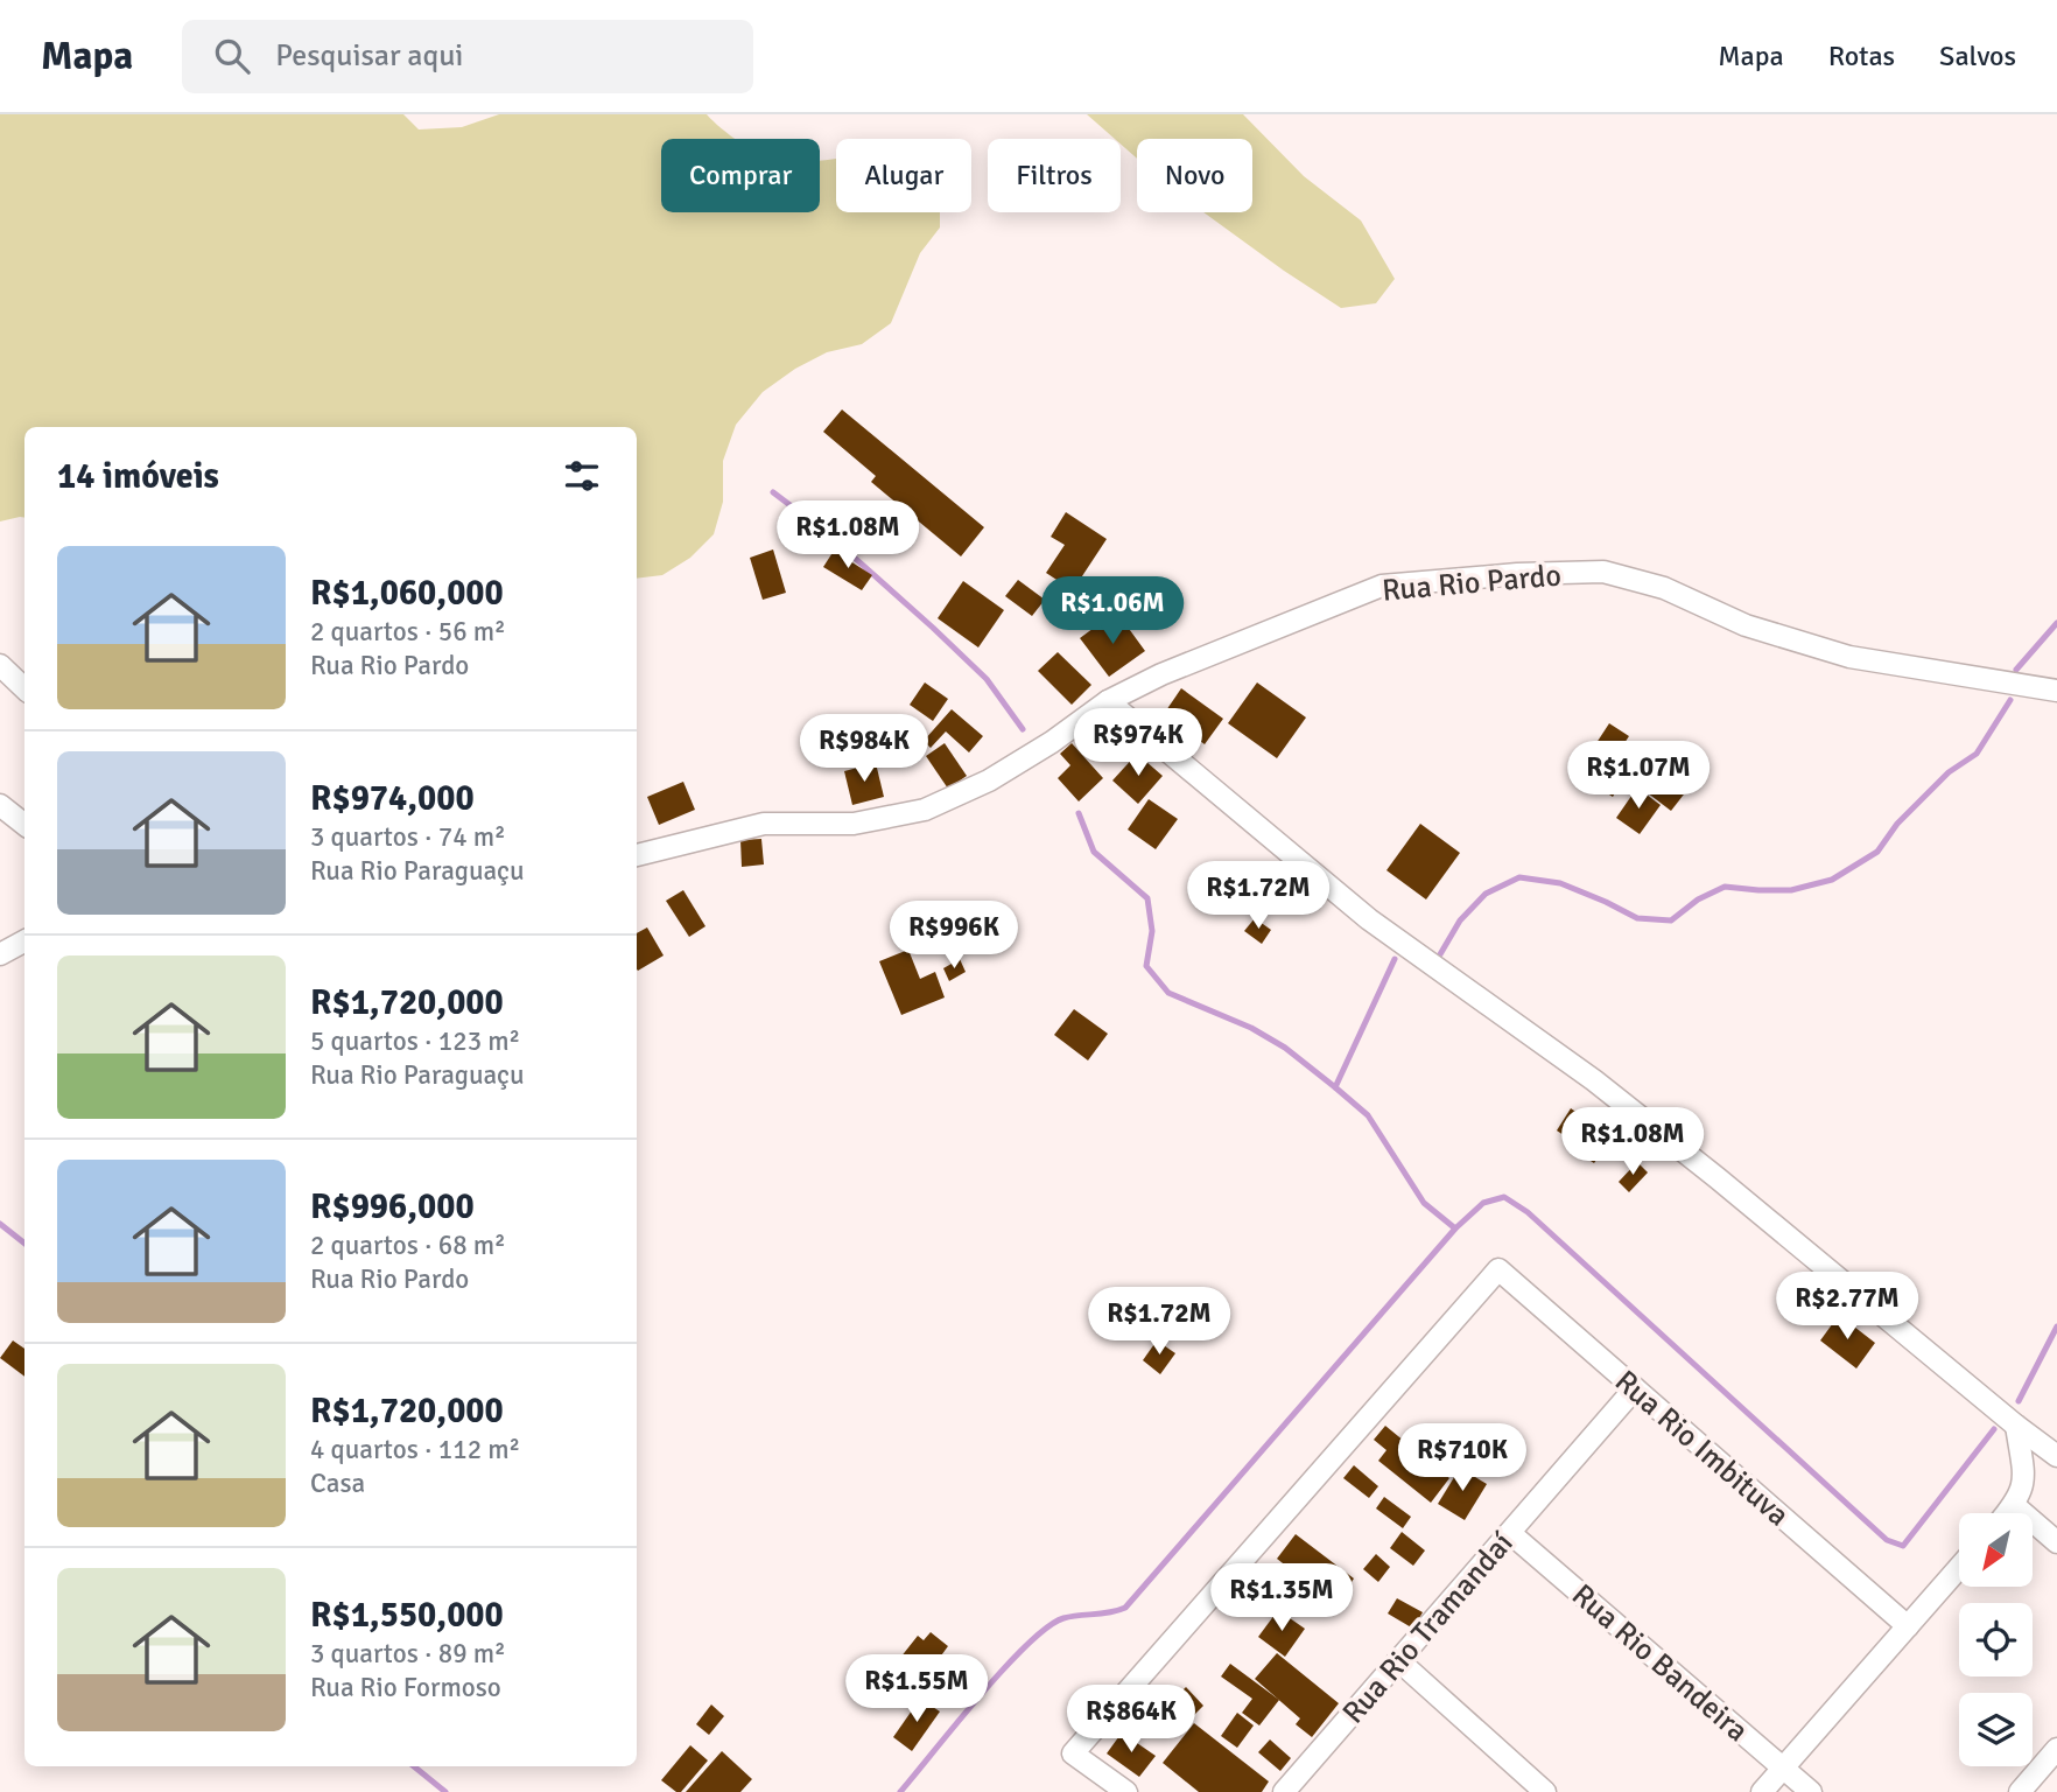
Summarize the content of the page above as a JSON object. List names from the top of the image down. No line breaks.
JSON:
{"streets":{"street":["Rua Rio Pardo","Rua Rio Imbituva","Rua Rio Tramandaí","Rua Rio Bandeira"]},"crossings":[["Rua Rio Imbituva","Rua Rio Tramandaí"],["Rua Rio Tramandaí","Rua Rio Bandeira"]],"north":"bottom left","page":{"header":"Mapa","search":"Pesquisar aqui","nav":["Mapa","Rotas","Salvos"],"chip":["Comprar","Alugar","Filtros","Novo"],"heading":"14 imóveis","price":["R$1.08M","R$1.06M","R$974K","R$984K","R$1.07M","R$1.72M","R$996K","R$1.08M","R$2.77M","R$1.72M","R$710K","R$1.35M","R$1.55M","R$864K"],"list":[{"name":"R$1,060,000","note":"2 quartos · 56 m² · Rua Rio Pardo"},{"name":"R$974,000","note":"3 quartos · 74 m² · Rua Rio Paraguaçu"},{"name":"R$1,720,000","note":"5 quartos · 123 m² · Rua Rio Paraguaçu"},{"name":"R$996,000","note":"2 quartos · 68 m² · Rua Rio Pardo"},{"name":"R$1,720,000","note":"4 quartos · 112 m² · Casa"},{"name":"R$1,550,000","note":"3 quartos · 89 m² · Rua Rio Formoso"}]}}
